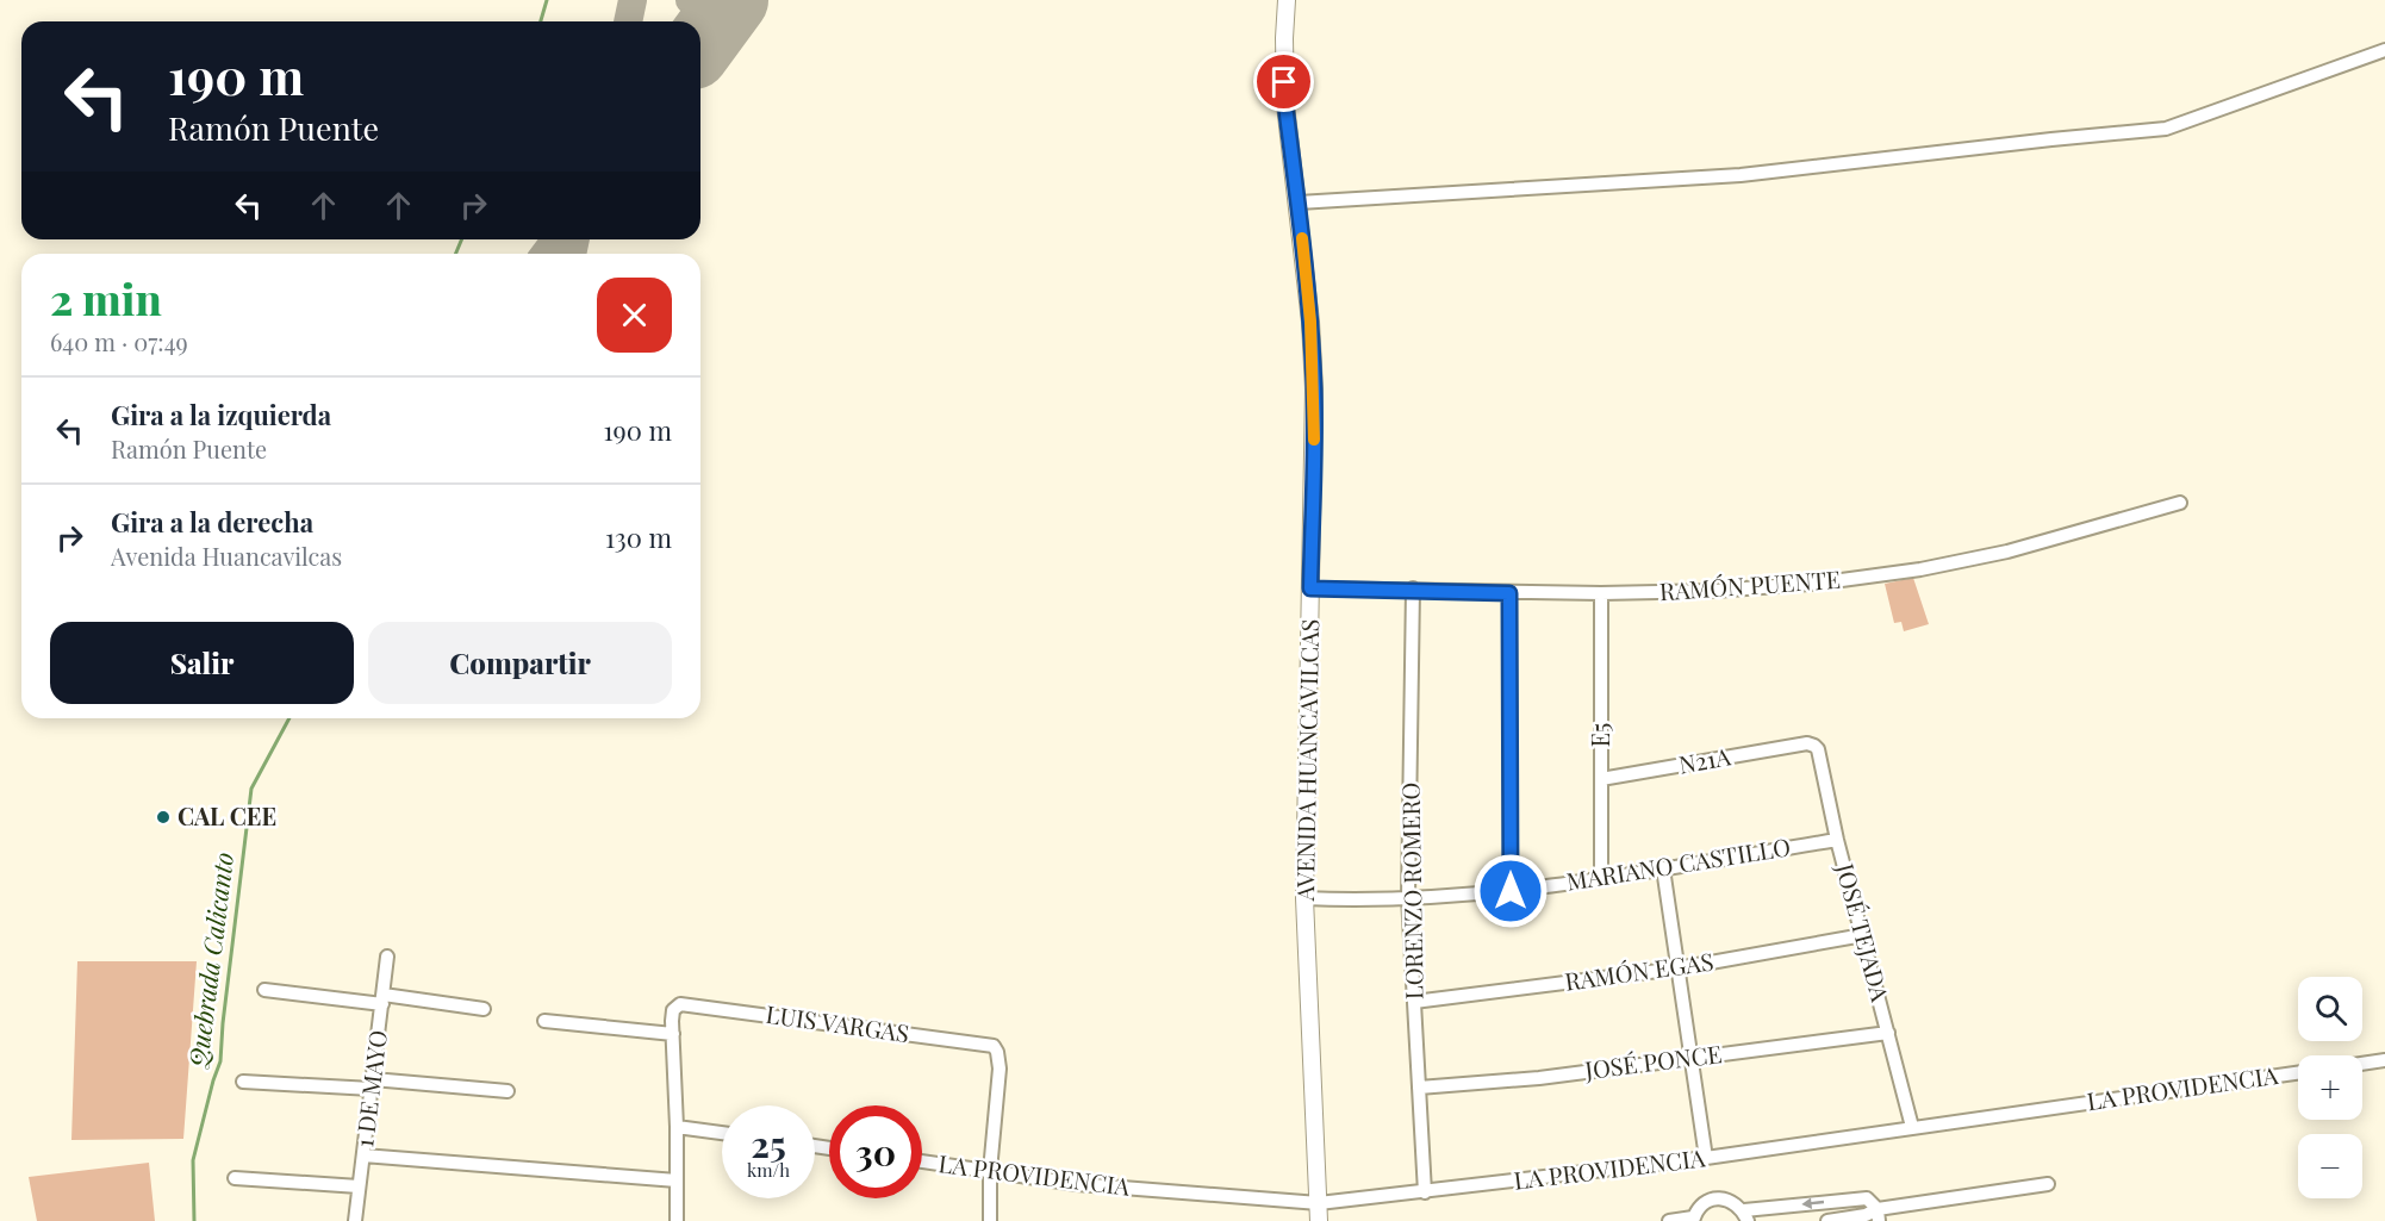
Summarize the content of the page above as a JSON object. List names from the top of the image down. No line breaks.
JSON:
{"streets":{"street":["RAMÓN PUENTE","E5","AVENIDA HUANCAVILCAS","N21A","MARIANO CASTILLO","LORENZO ROMERO","JOSÉ TEJADA","RAMÓN EGAS","LUIS VARGAS","JOSÉ PONCE","1 DE MAYO","LA PROVIDENCIA"]},"crossings":[["RAMÓN PUENTE","E5"],["RAMÓN PUENTE","AVENIDA HUANCAVILCAS"],["RAMÓN PUENTE","LORENZO ROMERO"],["E5","N21A"],["E5","MARIANO CASTILLO"],["AVENIDA HUANCAVILCAS","MARIANO CASTILLO"],["AVENIDA HUANCAVILCAS","LA PROVIDENCIA"],["N21A","JOSÉ TEJADA"],["MARIANO CASTILLO","LORENZO ROMERO"],["MARIANO CASTILLO","JOSÉ TEJADA"],["LORENZO ROMERO","RAMÓN EGAS"],["LORENZO ROMERO","JOSÉ PONCE"],["LORENZO ROMERO","LA PROVIDENCIA"],["JOSÉ TEJADA","RAMÓN EGAS"],["JOSÉ TEJADA","JOSÉ PONCE"],["JOSÉ TEJADA","LA PROVIDENCIA"],["LUIS VARGAS","LA PROVIDENCIA"]],"water":["Quebrada Calicanto"],"places":["CAL CEE"],"page":{"turn":["190 m","Ramón Puente"],"heading":["2 min","640 m · 07:49"],"list":[{"name":"Gira a la izquierda","note":"Ramón Puente","value":"190 m"},{"name":"Gira a la derecha","note":"Avenida Huancavilcas","value":"130 m"}],"buttons":["Salir","Compartir"],"map_buttons":["+","−"],"speed":"25 km/h","limit":"30"}}
